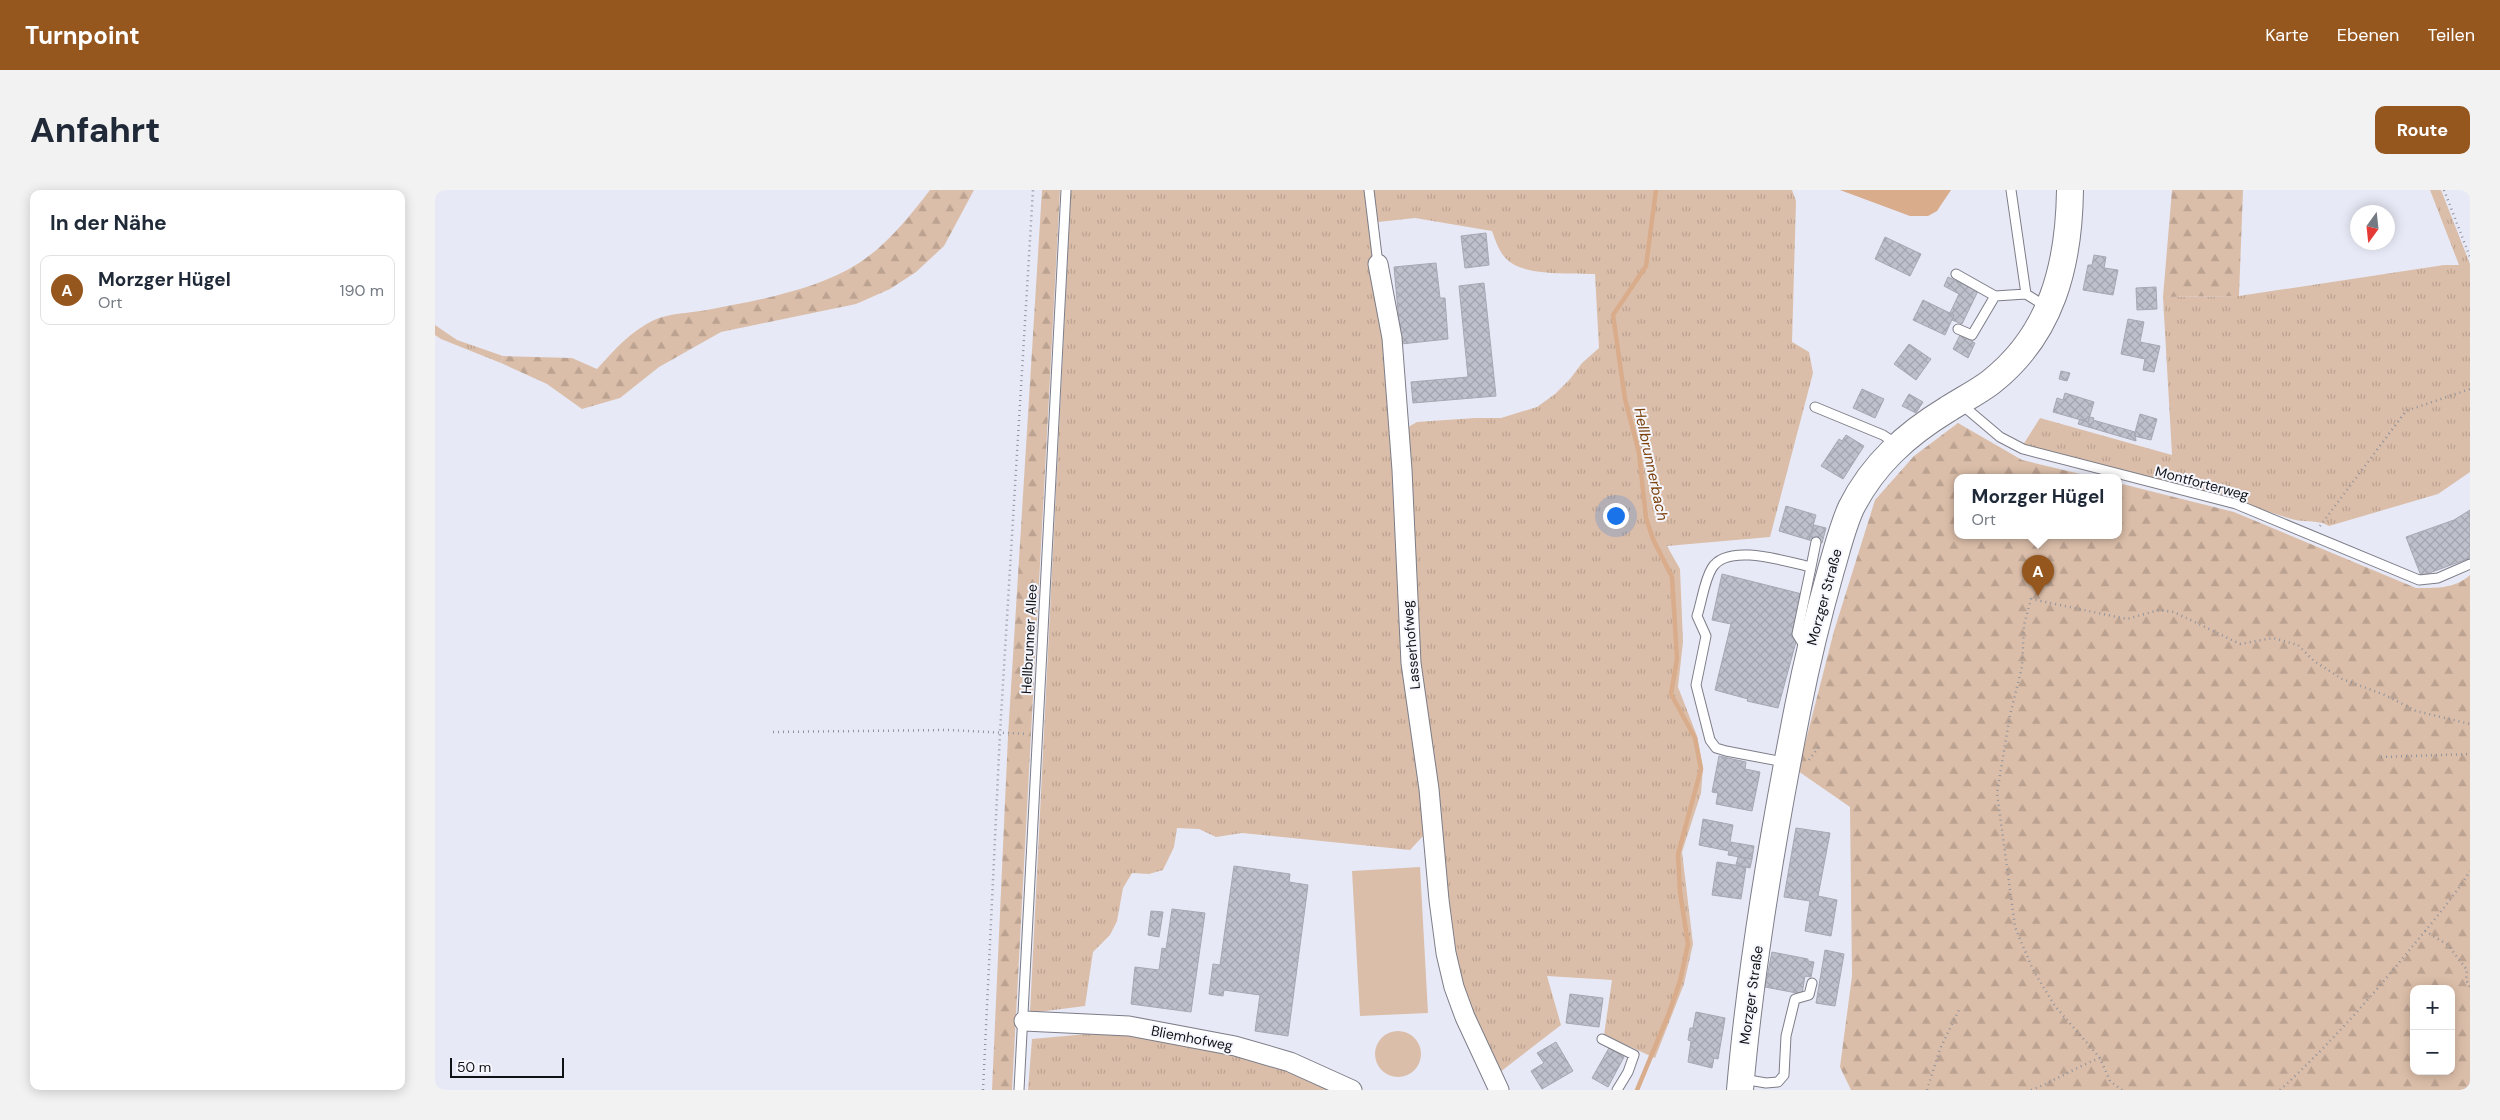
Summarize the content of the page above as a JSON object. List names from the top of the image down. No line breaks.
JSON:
{"streets":{"street":["Morzger Straße","Lasserhofweg","Bliemhofweg"],"lane":["Montforterweg","Hellbrunner Allee"]},"crossings":[["Montforterweg","Morzger Straße"],["Hellbrunner Allee","Bliemhofweg"]],"water":["Hellbrunnerbach"],"scale_bar":"50 m","north":"bottom","page":{"header":"Turnpoint","nav":["Karte","Ebenen","Teilen"],"buttons":"Route","title":"Anfahrt","heading":"In der Nähe","list":[{"mark":"A","name":"Morzger Hügel","note":"Ort","value":"190 m"}],"popup":["Morzger Hügel","Ort"],"pins":"A","map_buttons":["+","−"],"scale":"50 m"}}
